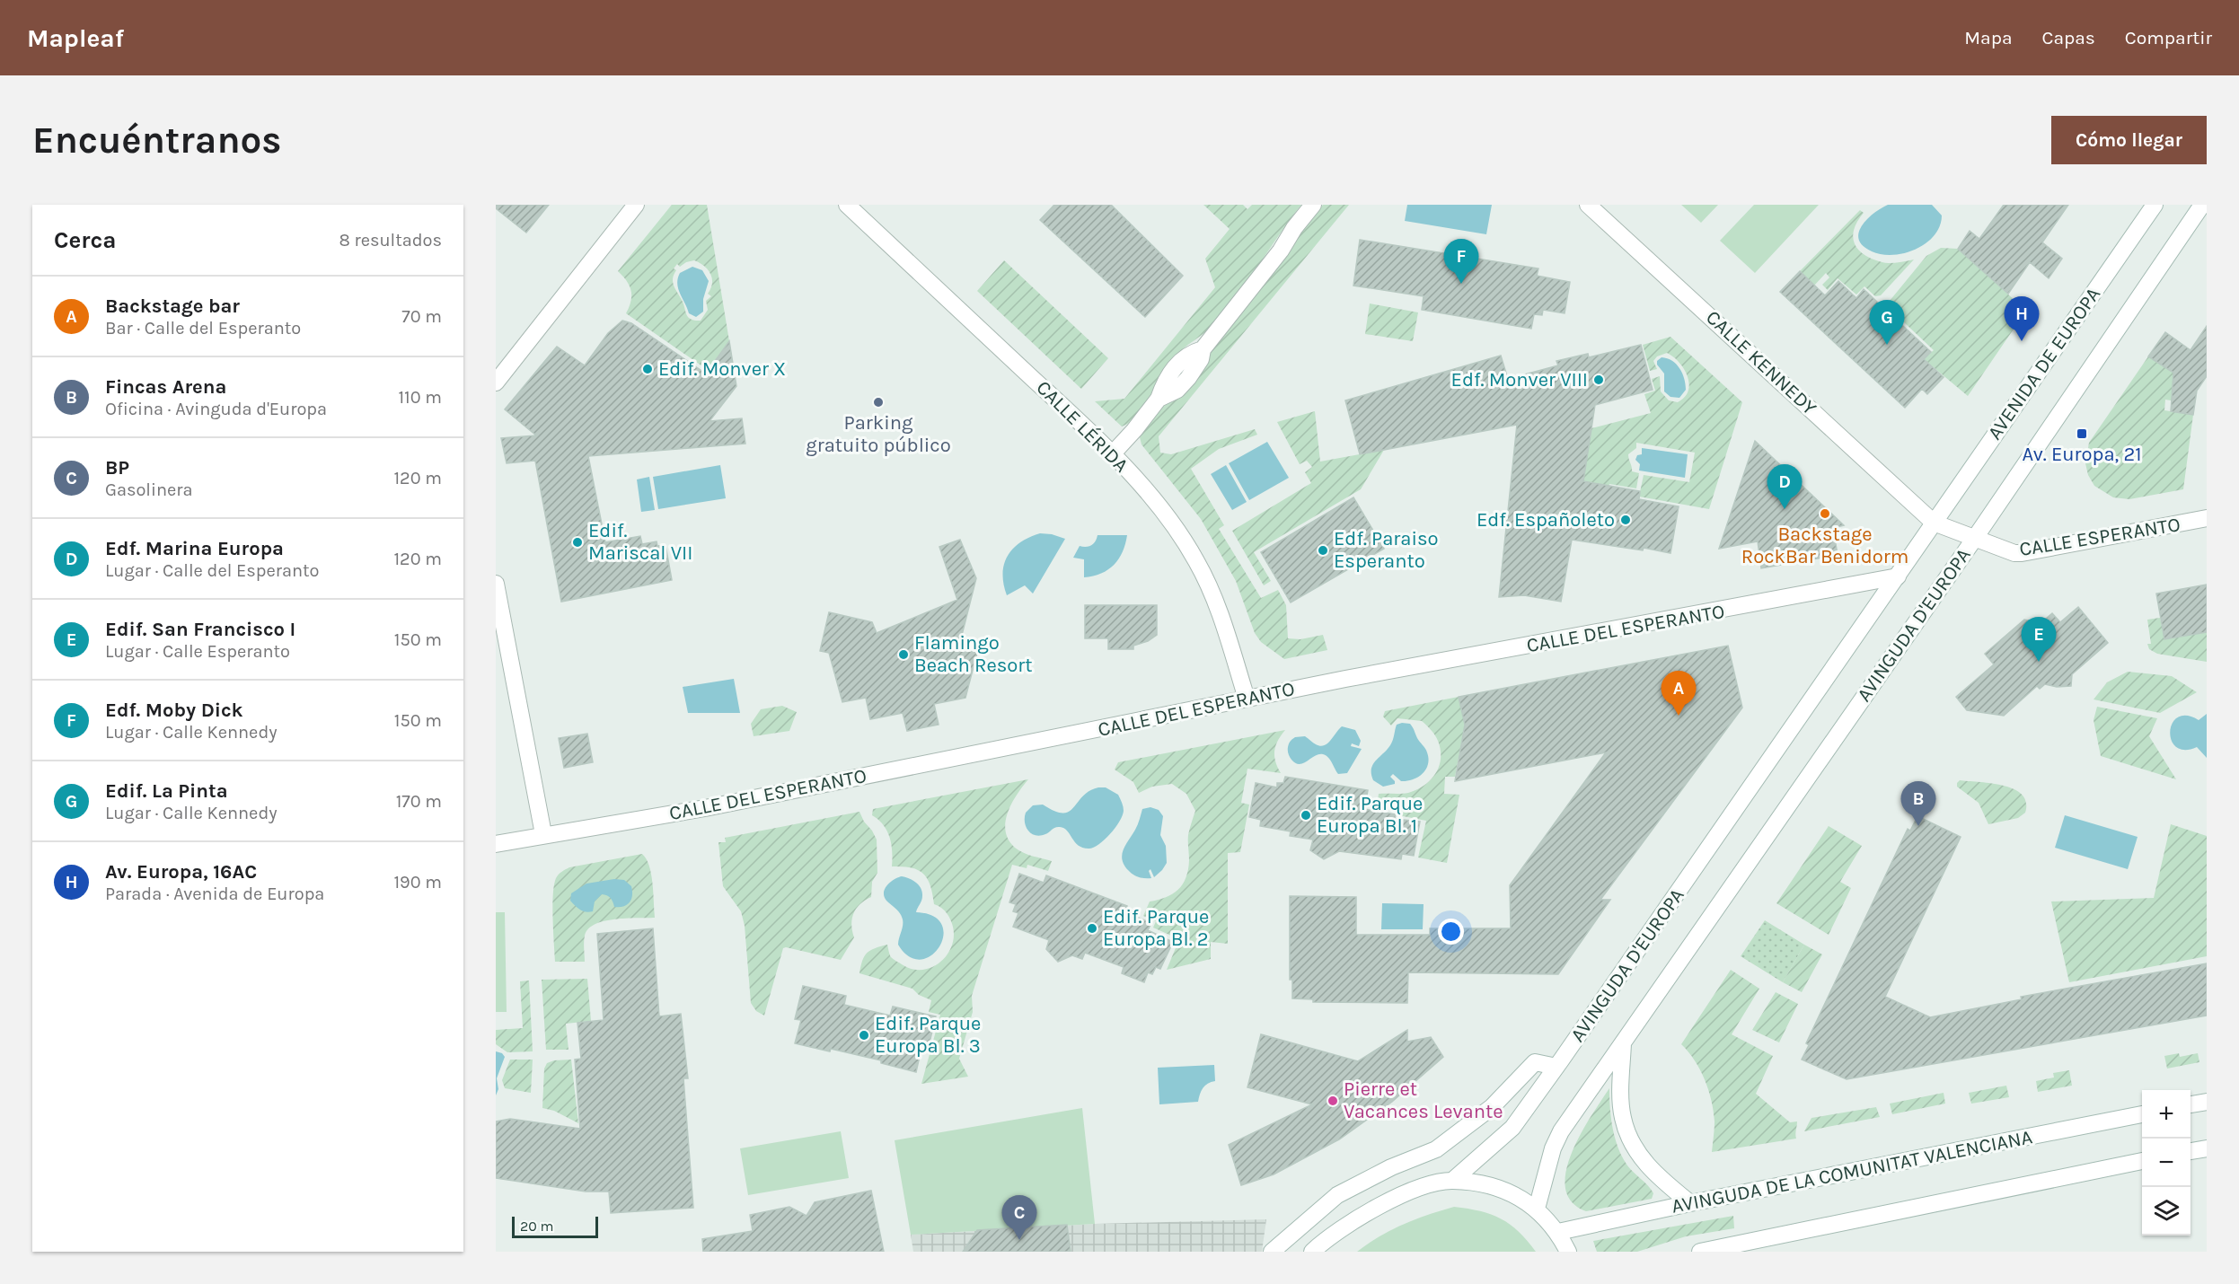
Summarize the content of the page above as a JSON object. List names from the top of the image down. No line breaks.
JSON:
{"streets":{"main road":["CALLE KENNEDY","AVENIDA DE EUROPA","CALLE LÉRIDA","CALLE ESPERANTO","AVINGUDA D'EUROPA","CALLE DEL ESPERANTO","AVINGUDA DE LA COMUNITAT VALENCIANA"]},"crossings":[["CALLE KENNEDY","AVENIDA DE EUROPA"],["CALLE KENNEDY","CALLE ESPERANTO"],["CALLE KENNEDY","AVINGUDA D'EUROPA"],["AVENIDA DE EUROPA","CALLE ESPERANTO"],["AVENIDA DE EUROPA","AVINGUDA D'EUROPA"],["CALLE LÉRIDA","CALLE DEL ESPERANTO"],["CALLE ESPERANTO","AVINGUDA D'EUROPA"],["AVINGUDA D'EUROPA","CALLE DEL ESPERANTO"],["AVINGUDA D'EUROPA","AVINGUDA DE LA COMUNITAT VALENCIANA"]],"places":{"other":["Edif. Monver X","Edf. Monver VIII","Parking gratuito público","Backstage RockBar Benidorm","Edf. Españoleto","Edif. Mariscal VII","Edf. Paraiso Esperanto","Flamingo Beach Resort","Edif. Parque Europa Bl. 1","Edif. Parque Europa Bl. 2","Edif. Parque Europa Bl. 3","Pierre et Vacances Levante"],"transit":["Av. Europa, 21"]},"scale_bar":"20 m","page":{"header":"Mapleaf","nav":["Mapa","Capas","Compartir"],"buttons":"Cómo llegar","title":"Encuéntranos","heading":["Cerca","8 resultados"],"pins":["F","H","G","D","E","A","B","C"],"list":[{"mark":"A","name":"Backstage bar","note":"Bar · Calle del Esperanto","value":"70 m"},{"mark":"B","name":"Fincas Arena","note":"Oficina · Avinguda d'Europa","value":"110 m"},{"mark":"C","name":"BP","note":"Gasolinera","value":"120 m"},{"mark":"D","name":"Edf. Marina Europa","note":"Lugar · Calle del Esperanto","value":"120 m"},{"mark":"E","name":"Edif. San Francisco I","note":"Lugar · Calle Esperanto","value":"150 m"},{"mark":"F","name":"Edf. Moby Dick","note":"Lugar · Calle Kennedy","value":"150 m"},{"mark":"G","name":"Edif. La Pinta","note":"Lugar · Calle Kennedy","value":"170 m"},{"mark":"H","name":"Av. Europa, 16AC","note":"Parada · Avenida de Europa","value":"190 m"}],"map_buttons":["+","−"],"scale":"20 m"}}
